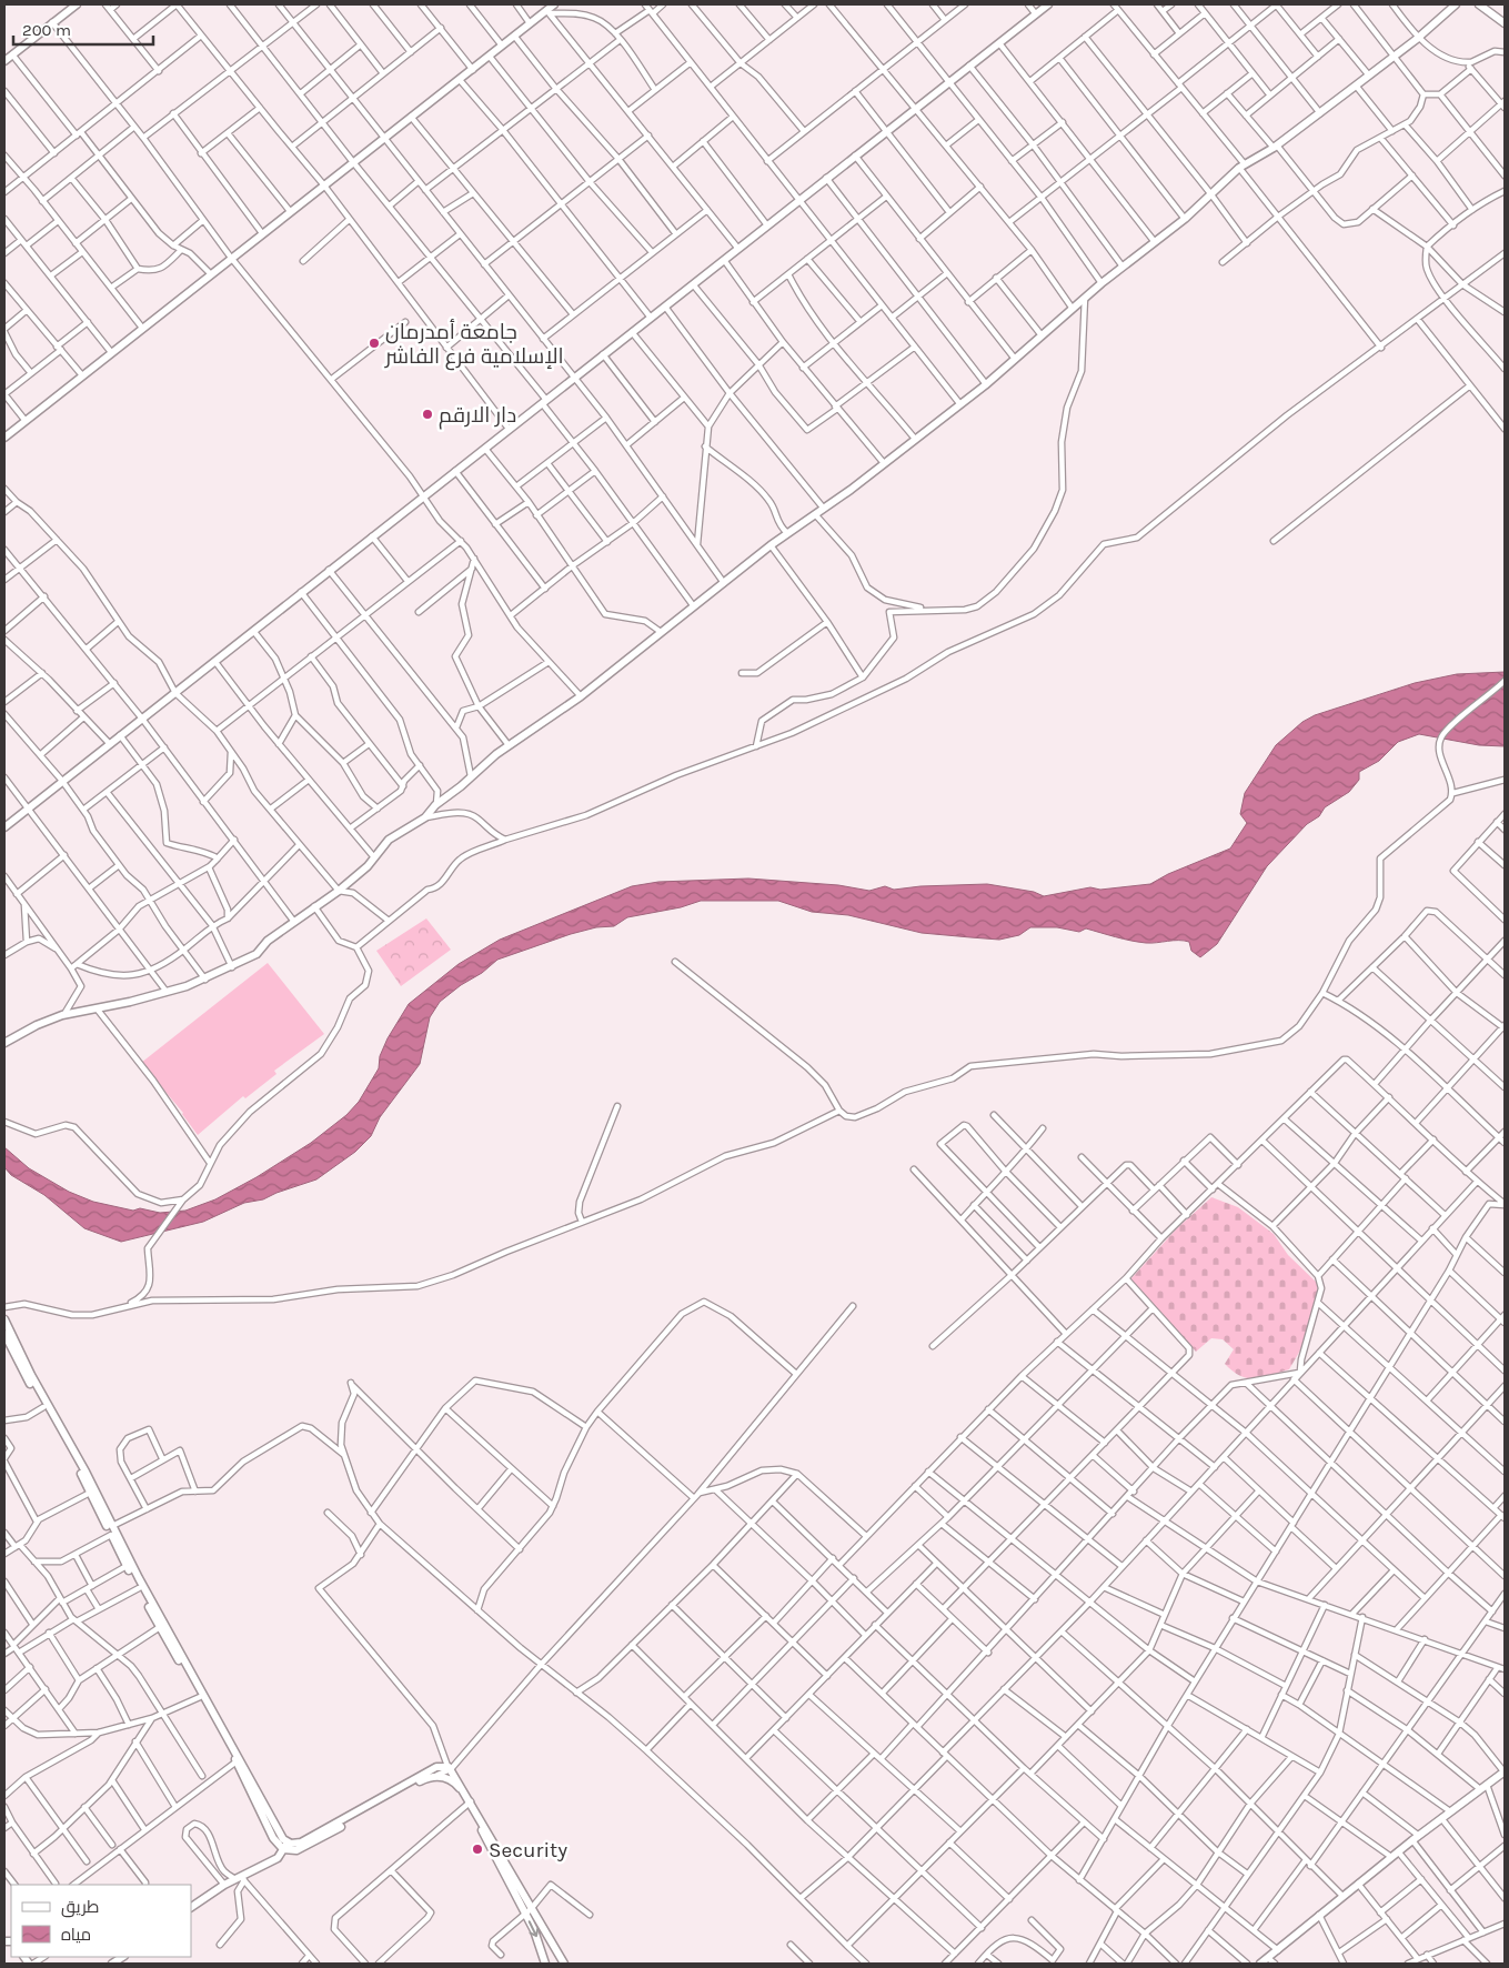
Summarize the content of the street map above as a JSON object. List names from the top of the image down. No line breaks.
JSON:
{"places":["جامعة أمدرمان الإسلامية فرع الفاشر","دار الارقم","Security"],"legend":["طريق","مياه"],"scale_bar":"200 m"}
